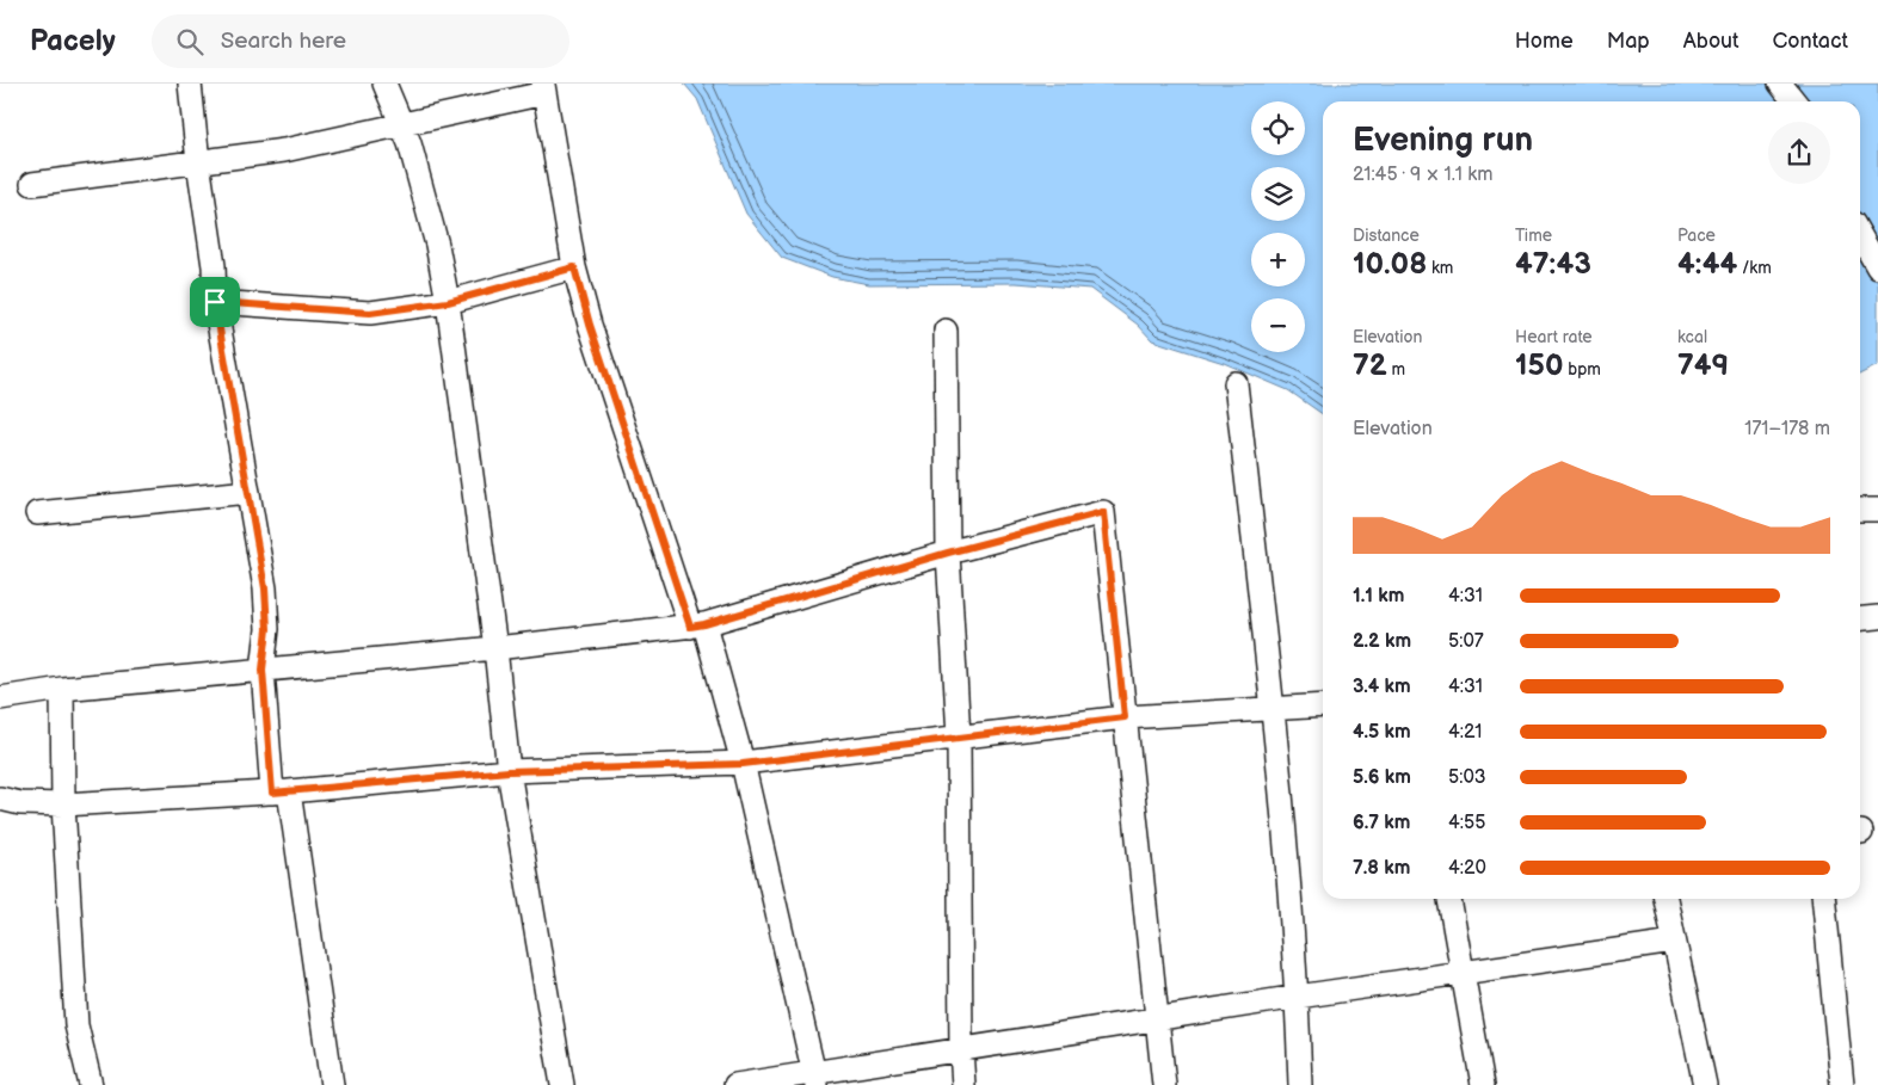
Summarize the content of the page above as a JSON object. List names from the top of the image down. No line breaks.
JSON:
{"page":{"header":"Pacely","search":"Search here","nav":["Home","Map","About","Contact"],"map_buttons":["+","−"],"heading":["Evening run","21:45 · 9 × 1.1 km"],"stats":[["Distance","10.08 km"],["Time","47:43"],["Pace","4:44 /km"],["Elevation","72 m"],["Heart rate","150 bpm"],["kcal","749"]],"chart":["Elevation","171–178 m"],"list":[{"name":"1.1 km","note":"4:31"},{"name":"2.2 km","note":"5:07"},{"name":"3.4 km","note":"4:31"},{"name":"4.5 km","note":"4:21"},{"name":"5.6 km","note":"5:03"},{"name":"6.7 km","note":"4:55"},{"name":"7.8 km","note":"4:20"}]}}
